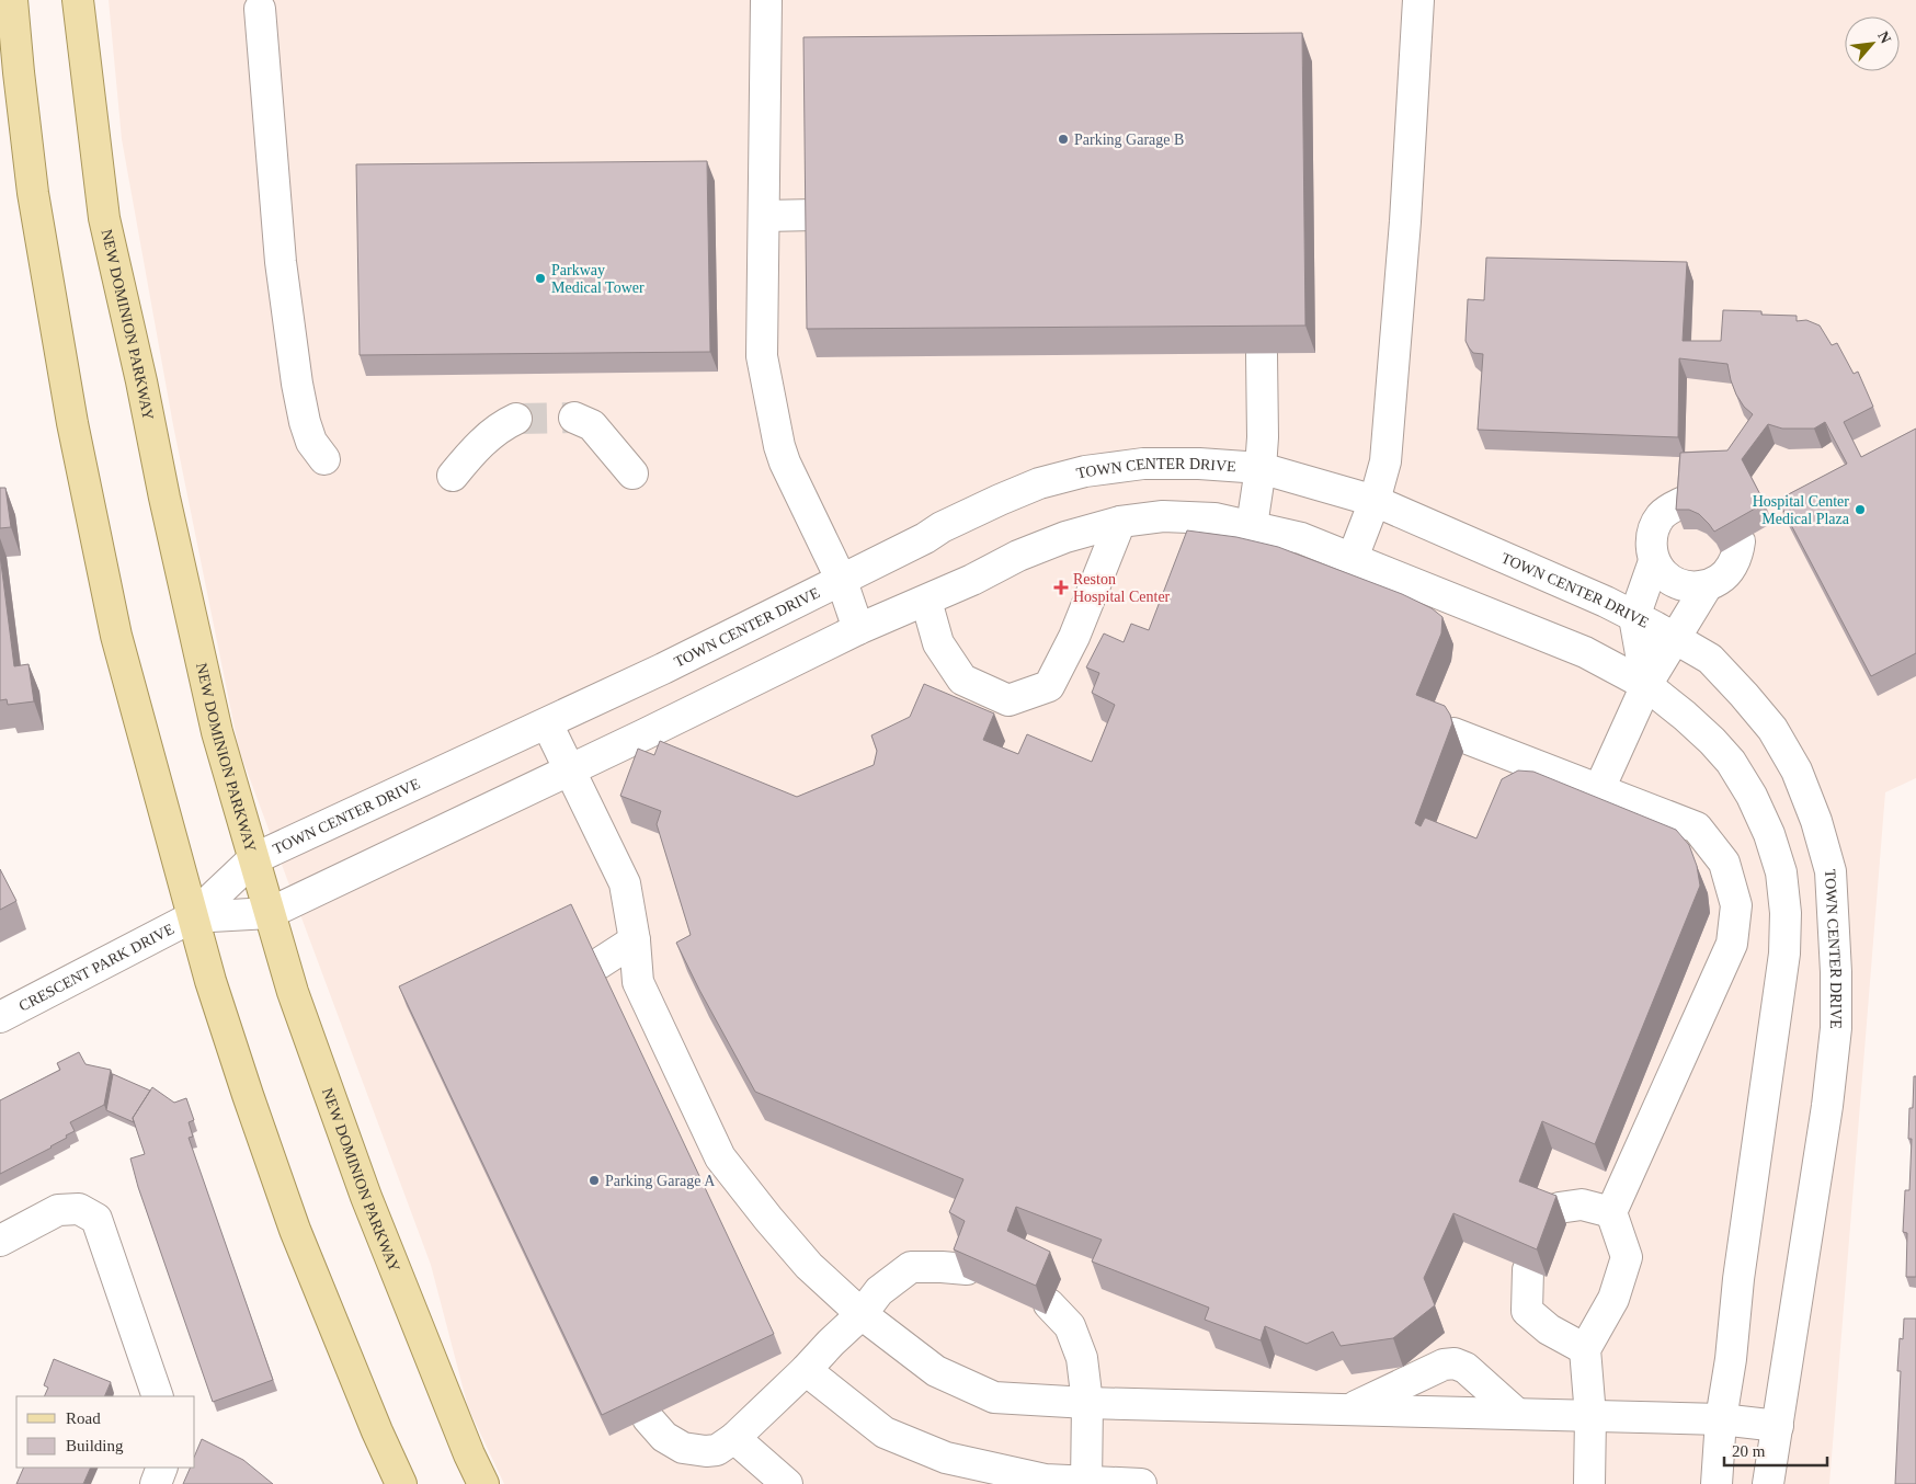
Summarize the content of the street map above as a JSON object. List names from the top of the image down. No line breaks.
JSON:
{"streets":{"main road":["NEW DOMINION PARKWAY"],"street":["TOWN CENTER DRIVE","CRESCENT PARK DRIVE"]},"crossings":[["NEW DOMINION PARKWAY","TOWN CENTER DRIVE"],["TOWN CENTER DRIVE","CRESCENT PARK DRIVE"]],"places":{"other":["Parking Garage B","Parkway Medical Tower","Hospital Center Medical Plaza","Parking Garage A"],"health":["Reston Hospital Center"]},"legend":["Road","Building"],"scale_bar":"20 m","north":"top right"}
